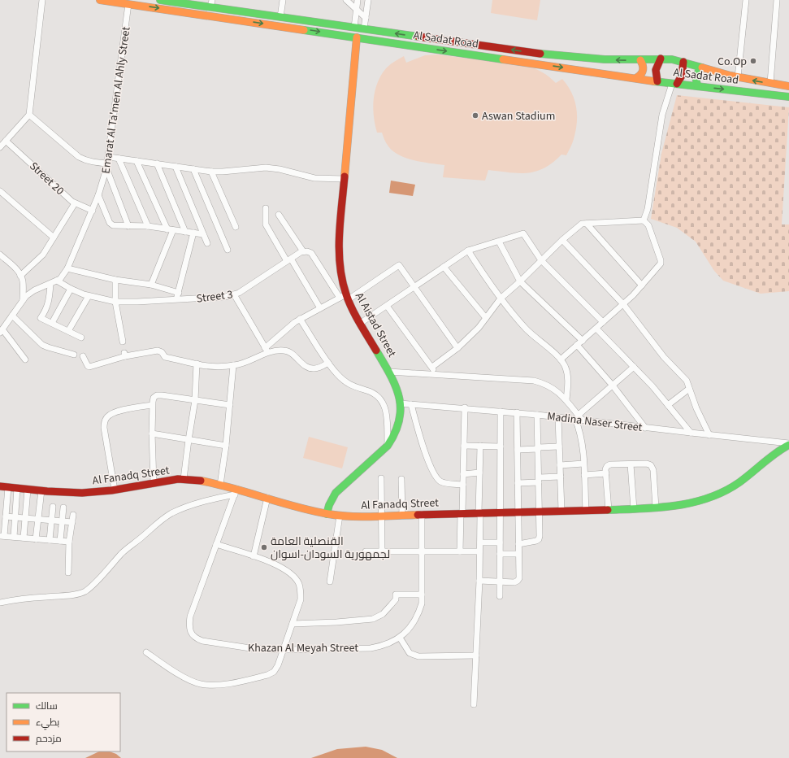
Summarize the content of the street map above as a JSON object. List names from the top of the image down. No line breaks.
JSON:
{"streets":{"main road":["Al Sadat Road","Al Aistad Street","Al Fanadq Street"],"street":["Emarat Al Ta'men Al Ahly Street","Street 20","Street 3","Madina Naser Street","Khazan Al Meyah Street"]},"crossings":[["Al Sadat Road","Emarat Al Ta'men Al Ahly Street"],["Al Sadat Road","Al Aistad Street"],["Emarat Al Ta'men Al Ahly Street","Street 20"],["Emarat Al Ta'men Al Ahly Street","Street 3"],["Al Aistad Street","Madina Naser Street"],["Al Aistad Street","Al Fanadq Street"],["Madina Naser Street","Al Fanadq Street"],["Al Fanadq Street","Khazan Al Meyah Street"]],"places":["Co.Op","Aswan Stadium","القنصلية العامة لجمهورية السودان-اسوان"],"legend":["سالك","بطيء","مزدحم"]}
